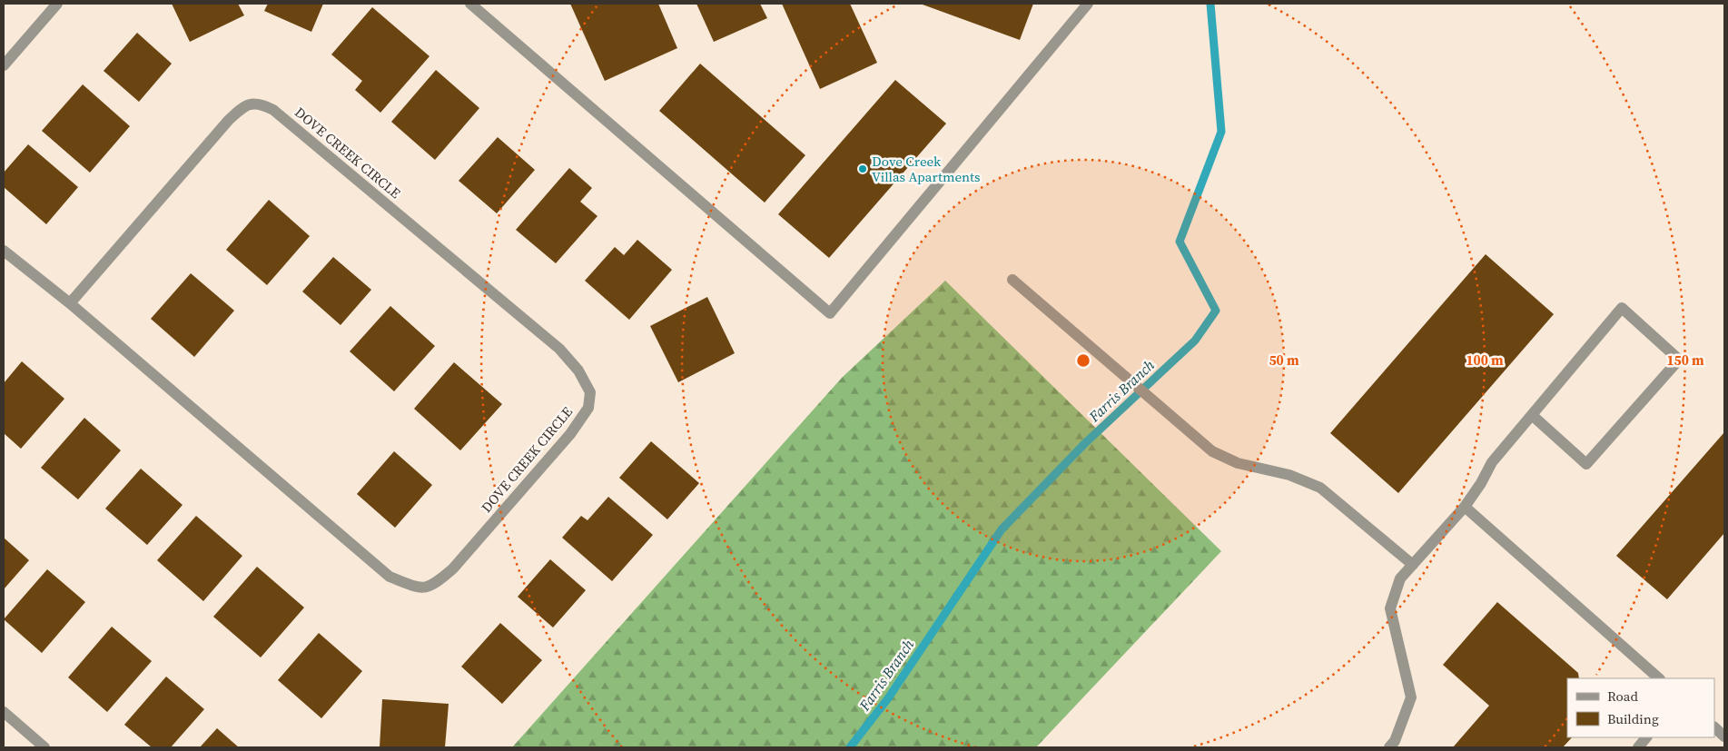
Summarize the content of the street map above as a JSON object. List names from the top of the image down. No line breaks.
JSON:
{"streets":{"street":["DOVE CREEK CIRCLE"]},"water":["Farris Branch"],"places":["Dove Creek Villas Apartments"],"legend":["Road","Building"],"rings":["50 m","100 m","150 m"]}
